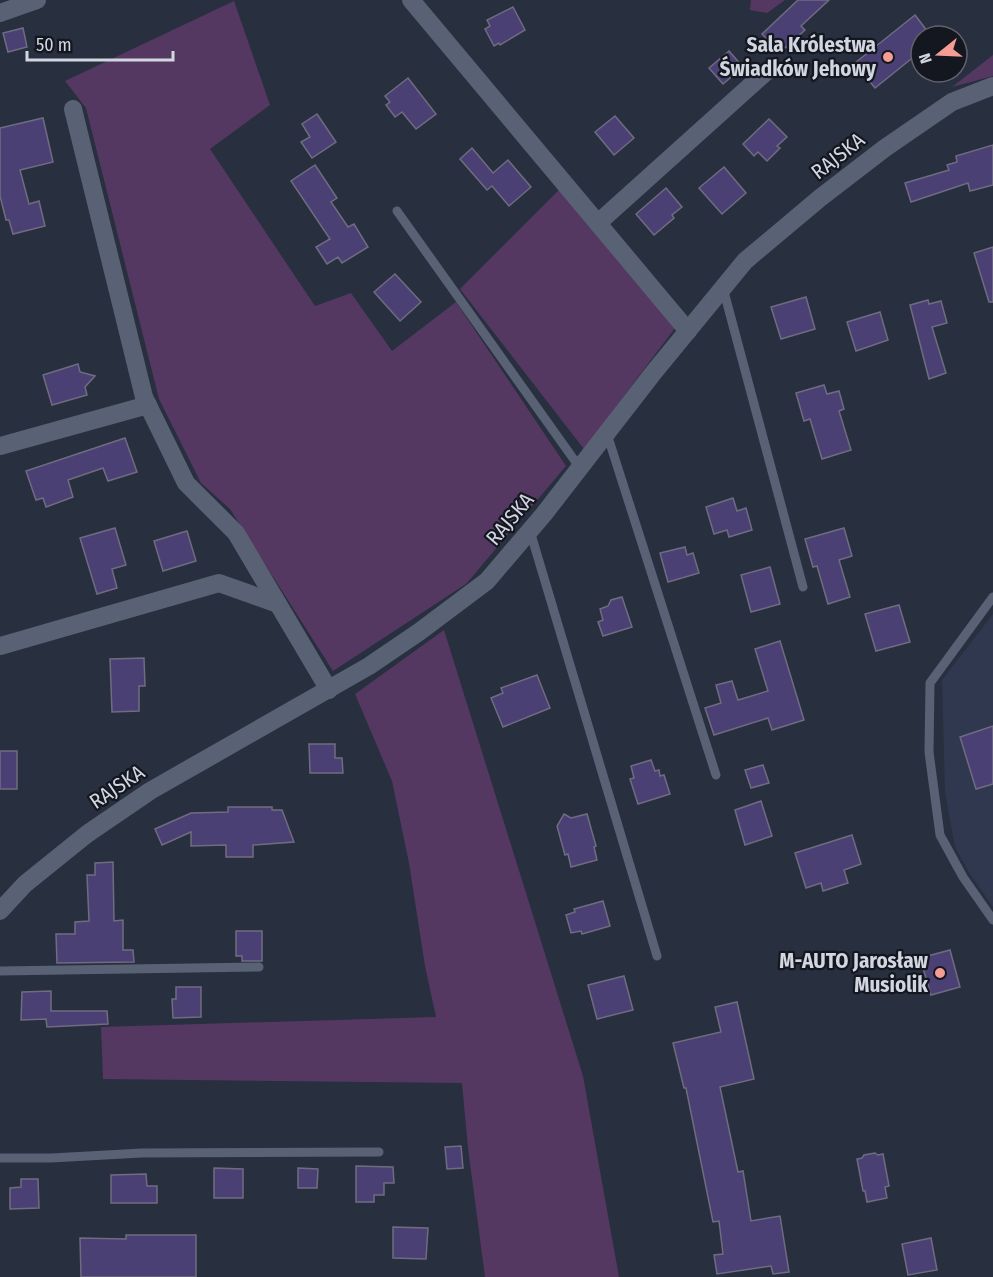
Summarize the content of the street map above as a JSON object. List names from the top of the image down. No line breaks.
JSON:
{"streets":{"street":["RAJSKA"]},"places":["Sala Królestwa Świadków Jehowy","M-AUTO Jarosław Musiolik"],"scale_bar":"50 m","north":"left"}
